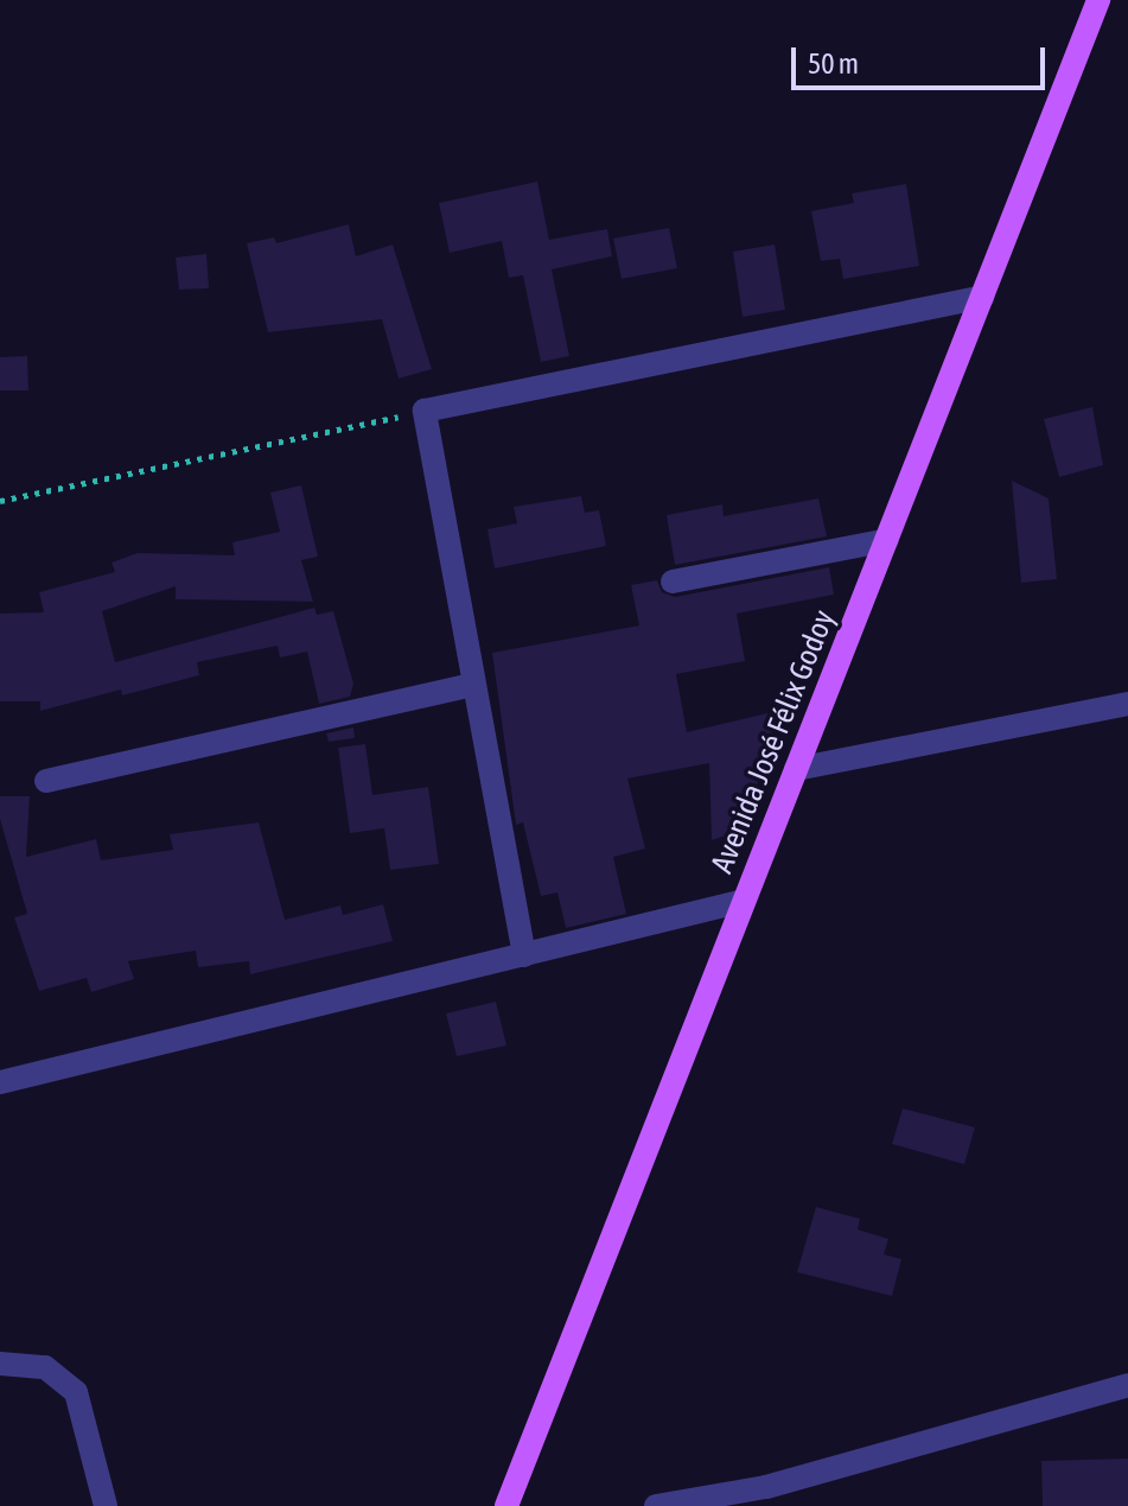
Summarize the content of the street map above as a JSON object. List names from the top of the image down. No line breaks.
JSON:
{"streets":{"main road":["Avenida José Félix Godoy"]},"scale_bar":"50 m"}
